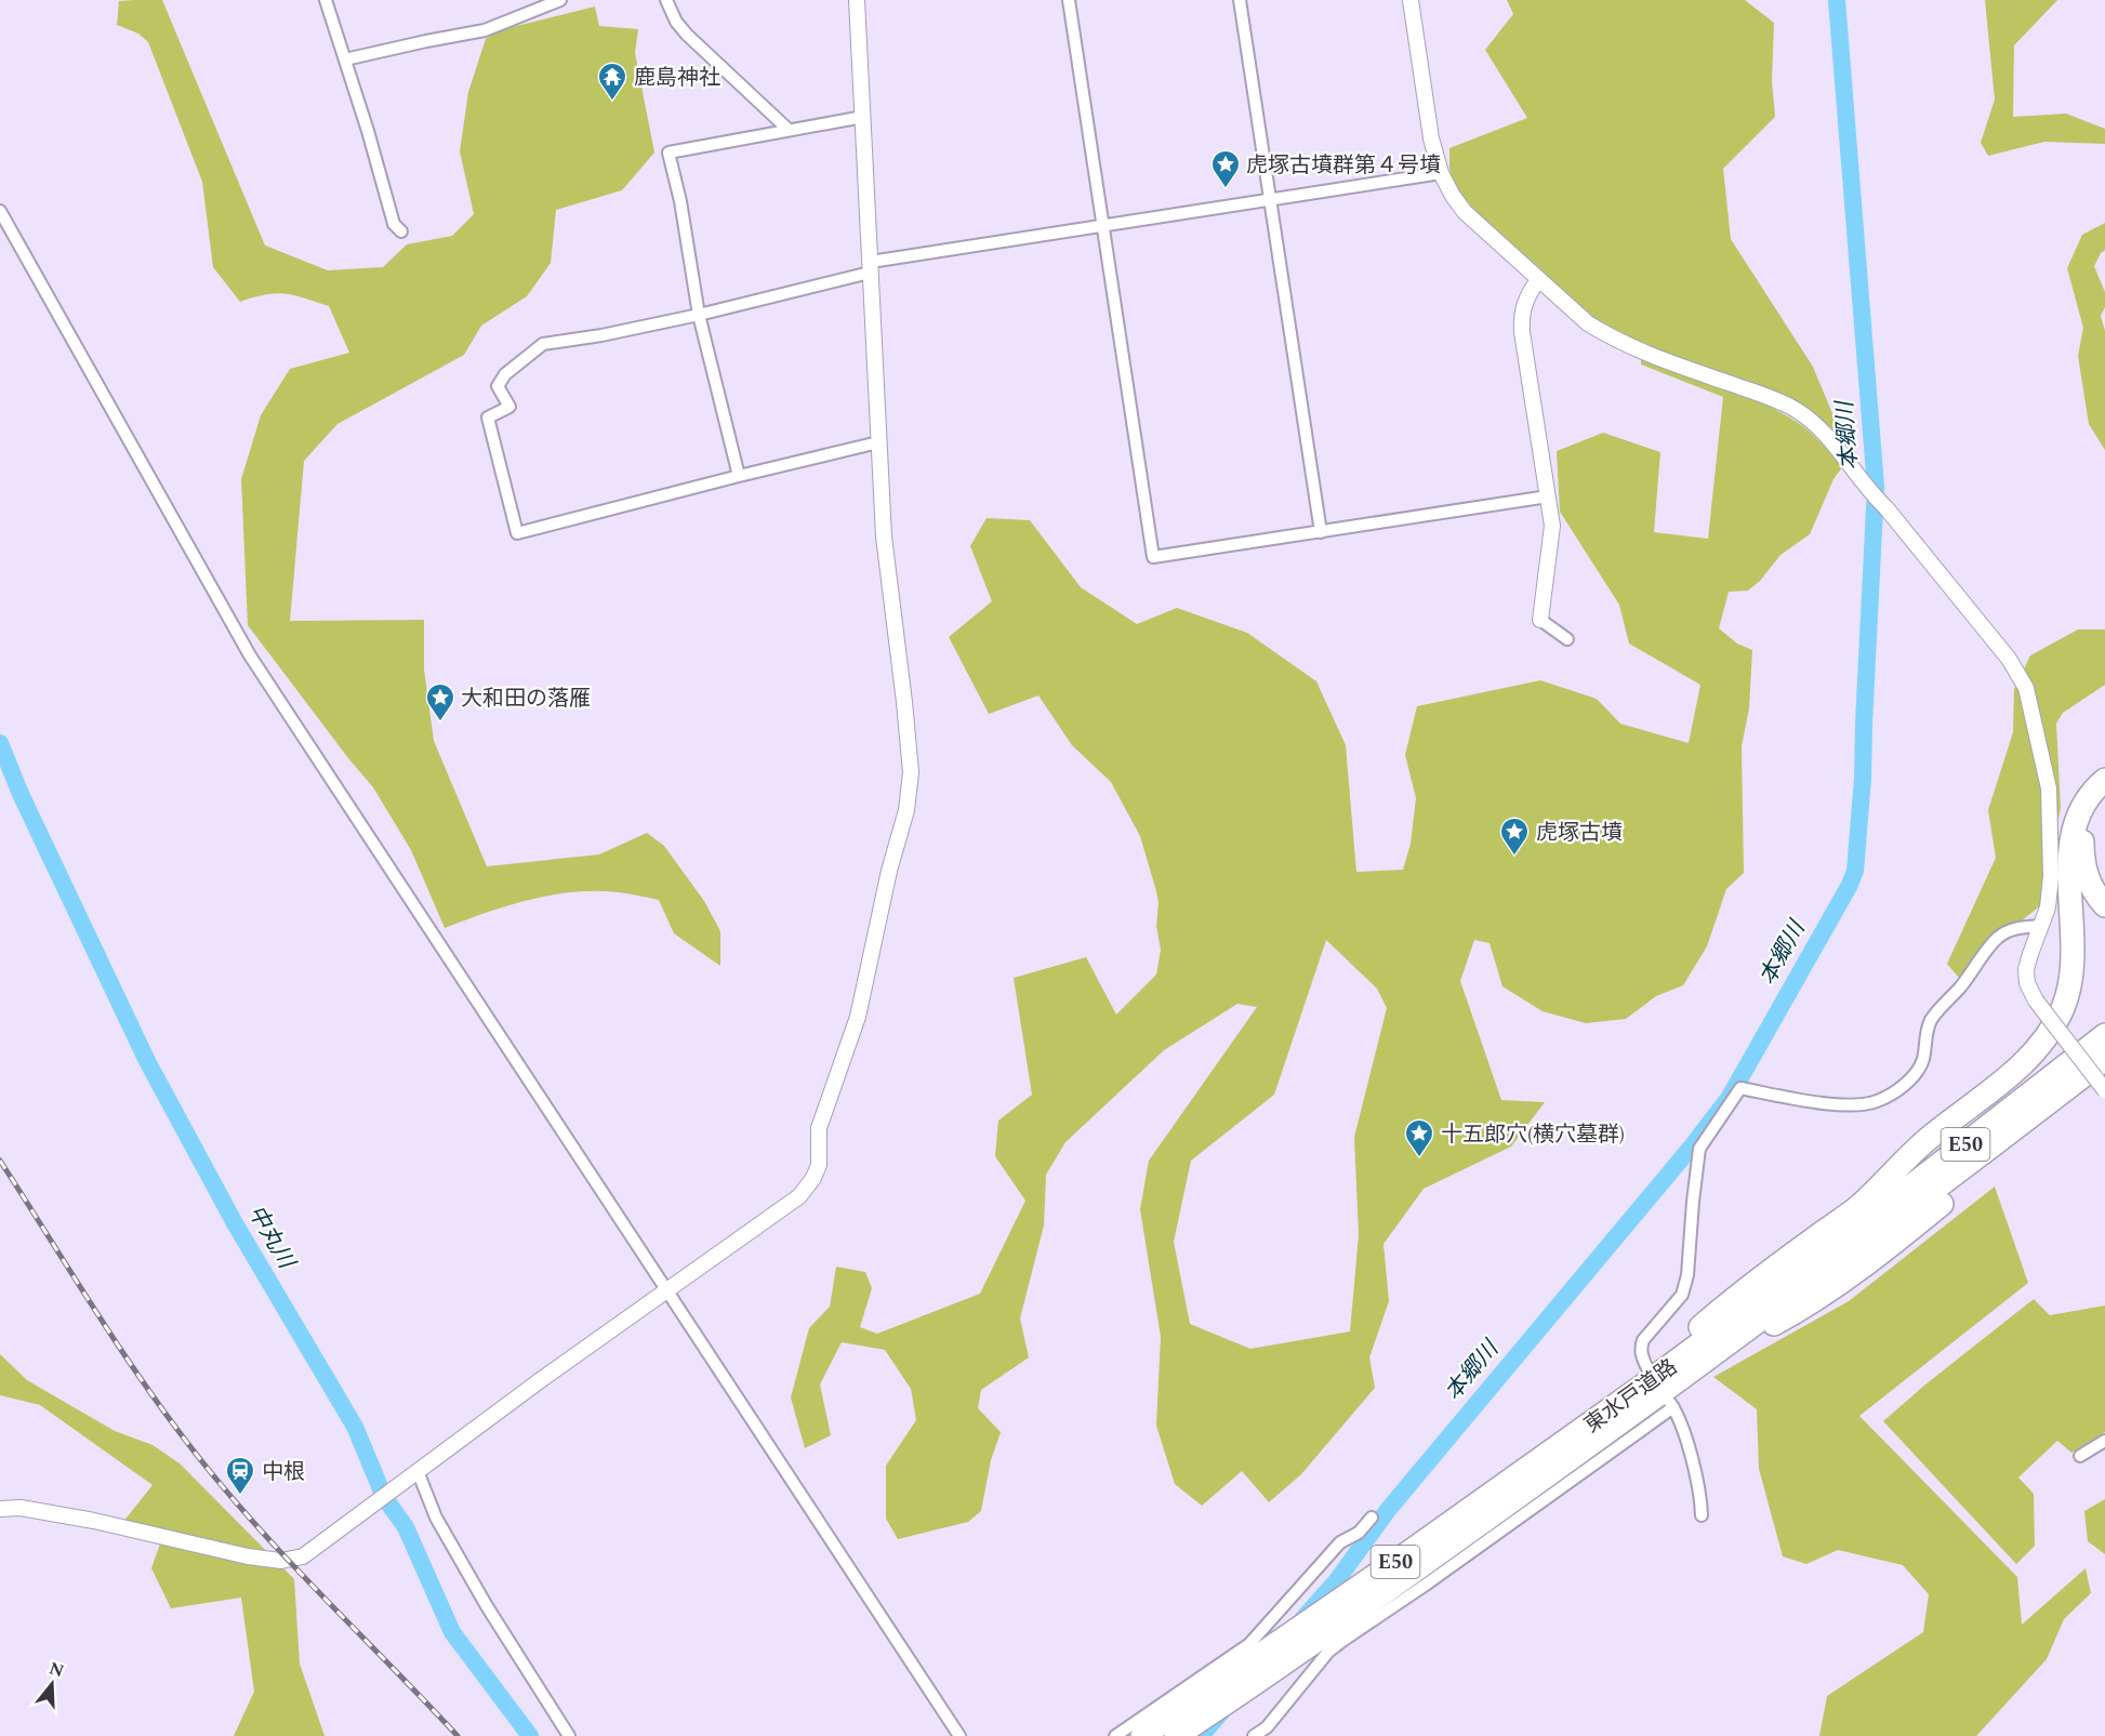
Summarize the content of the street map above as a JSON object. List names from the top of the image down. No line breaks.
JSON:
{"streets":{"highway":["E50","東水戸道路"]},"water":["本郷川","中丸川"],"places":{"temple":["鹿島神社"],"place":["虎塚古墳群第４号墳","大和田の落雁","虎塚古墳","十五郎穴(横穴墓群)"],"station":["中根"]},"north":"top"}
